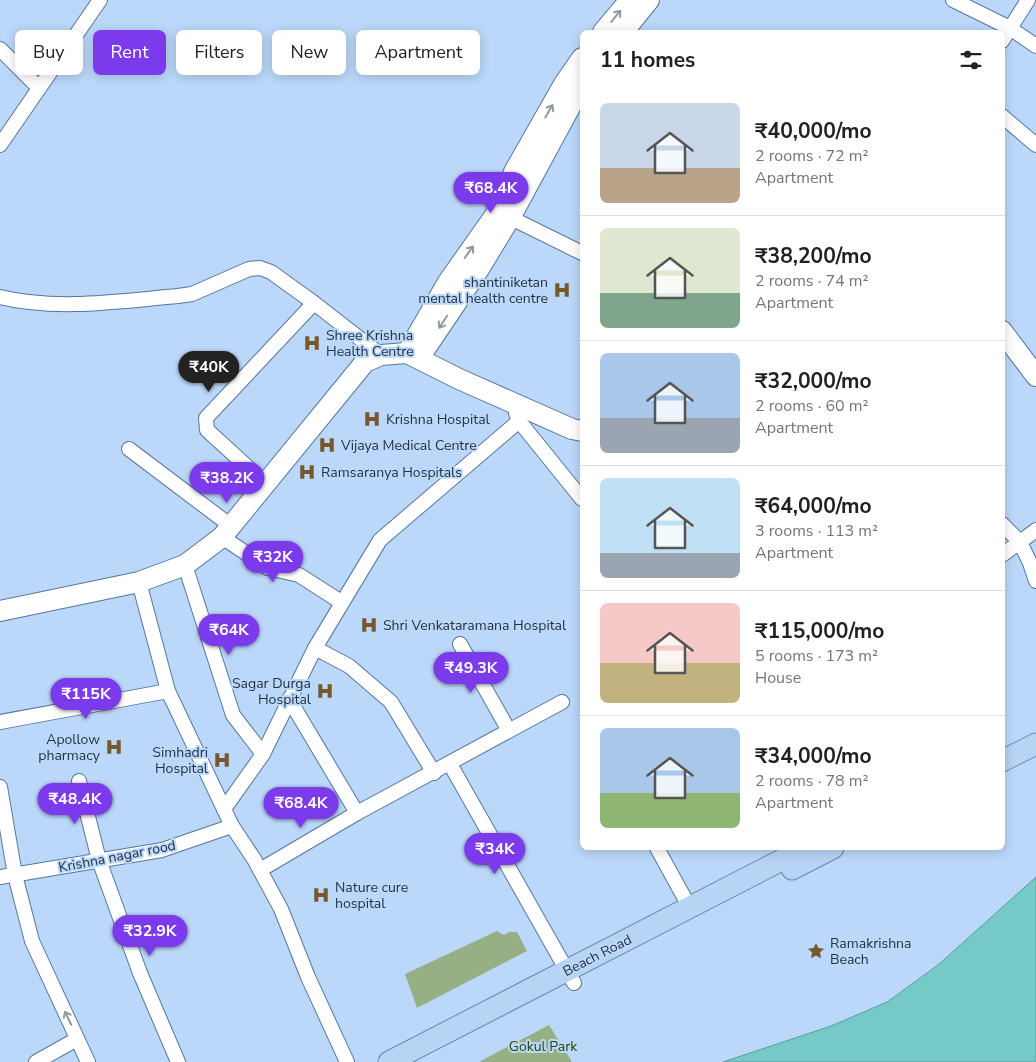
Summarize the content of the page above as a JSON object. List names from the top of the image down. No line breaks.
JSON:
{"streets":{"main road":["Beach Road"],"street":["Krishna nagar rood"]},"parks":["Gokul Park"],"places":{"hospital":["shantiniketan mental health centre","Shree Krishna Health Centre","Krishna Hospital","Vijaya Medical Centre","Ramsaranya Hospitals","Shri Venkataramana Hospital","Sagar Durga Hospital","Apollow pharmacy","Simhadri Hospital","Nature cure hospital"],"place":["Ramakrishna Beach"]},"page":{"chip":["Buy","Rent","Filters","New","Apartment"],"heading":"11 homes","list":[{"name":"₹40,000/mo","note":"2 rooms · 72 m² · Apartment"},{"name":"₹38,200/mo","note":"2 rooms · 74 m² · Apartment"},{"name":"₹32,000/mo","note":"2 rooms · 60 m² · Apartment"},{"name":"₹64,000/mo","note":"3 rooms · 113 m² · Apartment"},{"name":"₹115,000/mo","note":"5 rooms · 173 m² · House"},{"name":"₹34,000/mo","note":"2 rooms · 78 m² · Apartment"}],"price":["₹68.4K","₹40K","₹38.2K","₹32K","₹64K","₹49.3K","₹115K","₹48.4K","₹68.4K","₹34K","₹32.9K"]}}
